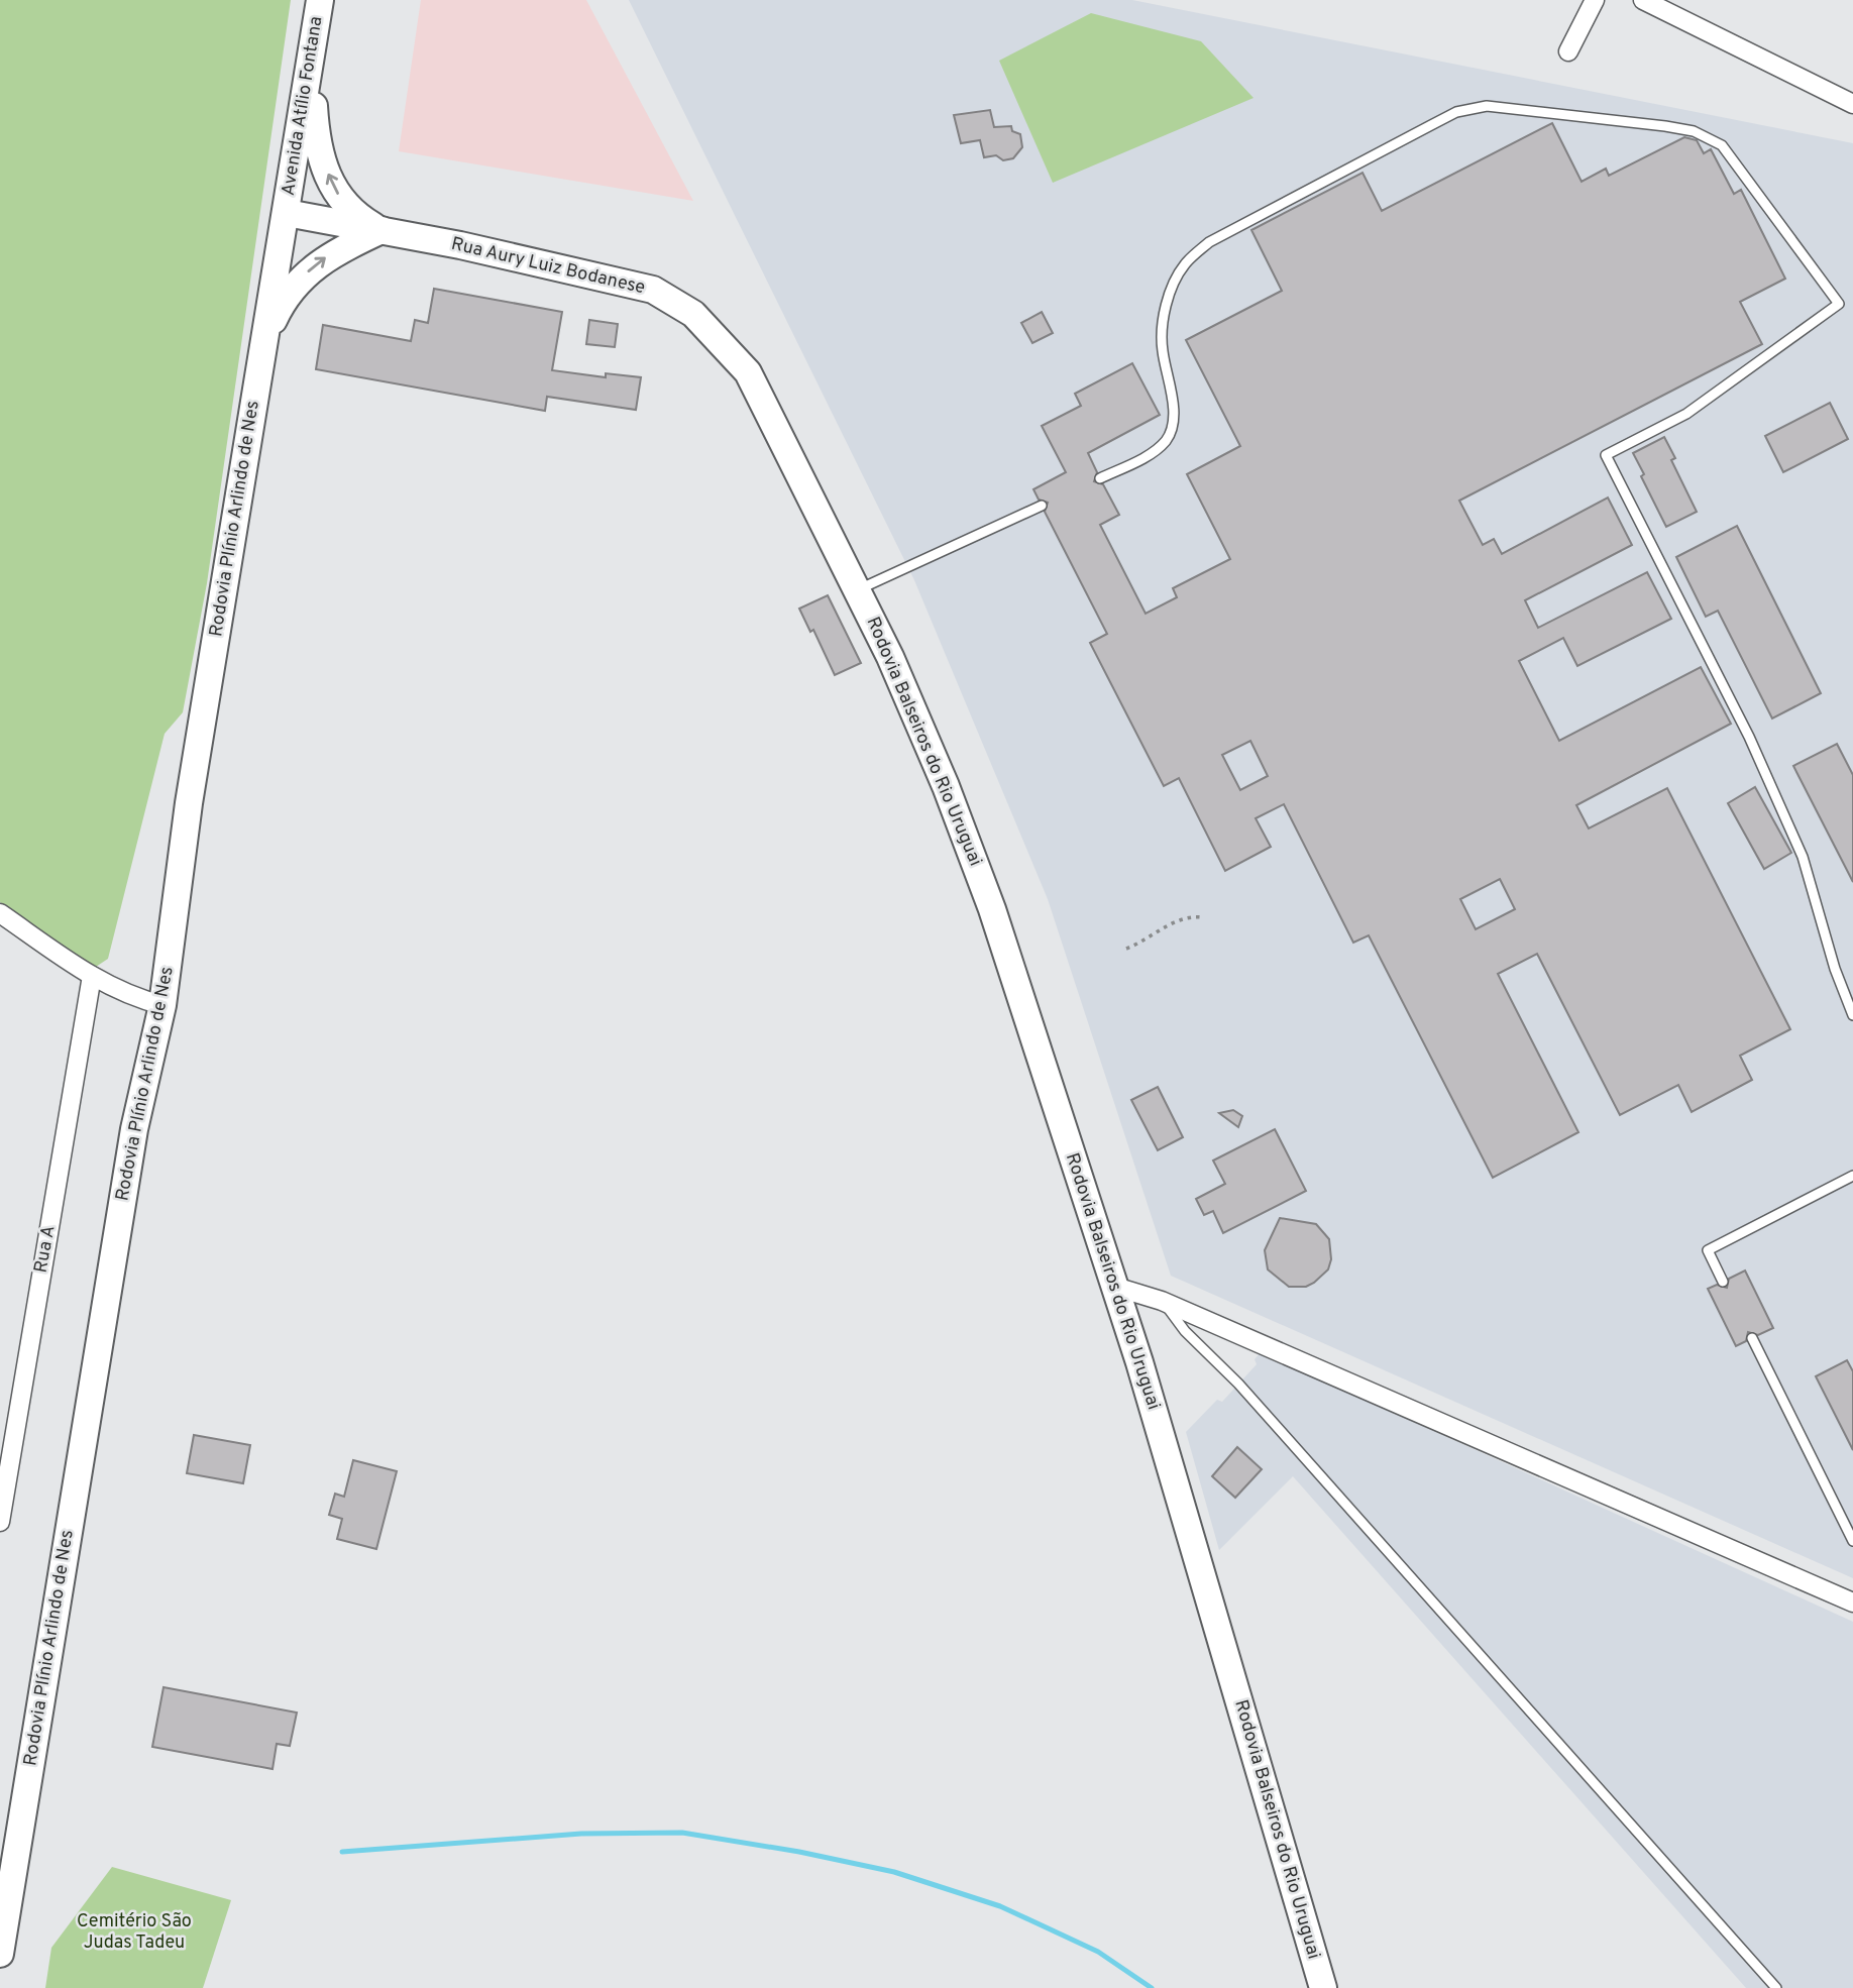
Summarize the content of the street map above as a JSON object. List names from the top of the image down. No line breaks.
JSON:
{"streets":{"main road":["Avenida Atílio Fontana","Rua Aury Luiz Bodanese","Rodovia Plínio Arlindo de Nes","Rodovia Balseiros do Rio Uruguai"],"street":["Rua A"]},"crossings":[["Avenida Atílio Fontana","Rua Aury Luiz Bodanese"],["Avenida Atílio Fontana","Rodovia Plínio Arlindo de Nes"],["Rua Aury Luiz Bodanese","Rodovia Plínio Arlindo de Nes"],["Rua Aury Luiz Bodanese","Rodovia Balseiros do Rio Uruguai"]],"parks":["Cemitério São Judas Tadeu"]}
